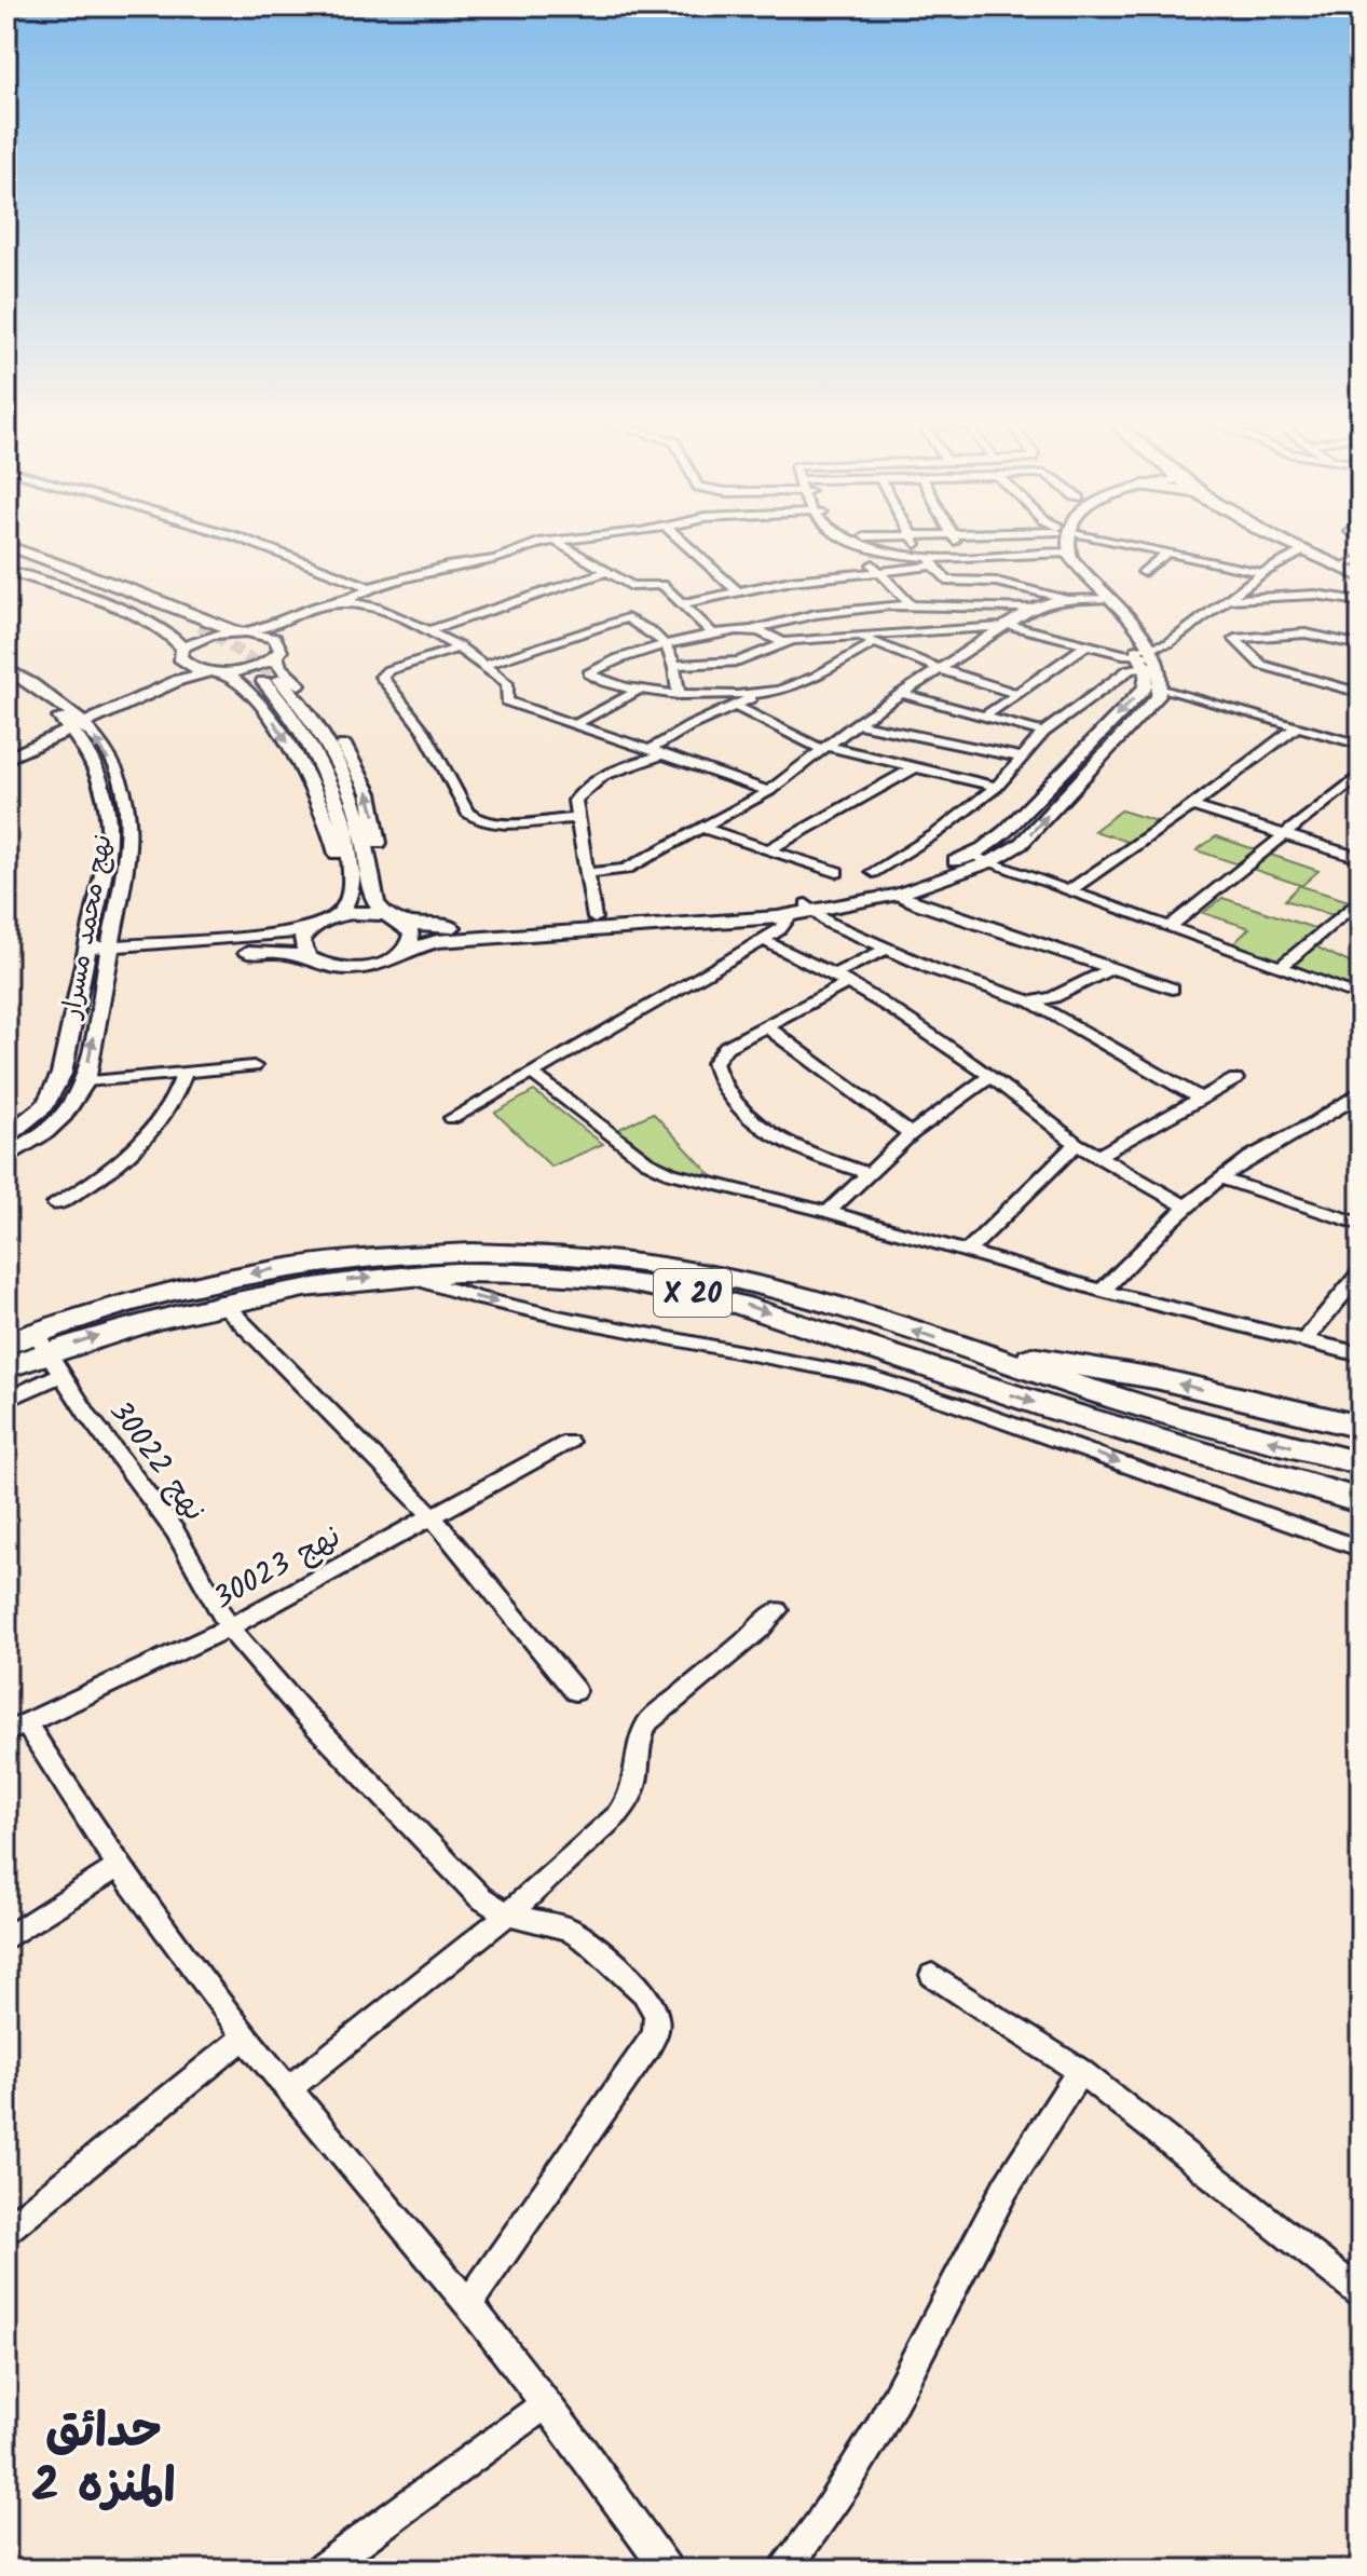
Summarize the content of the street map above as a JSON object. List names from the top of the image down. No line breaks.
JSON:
{"streets":{"highway":["X 20"],"street":["نهج محمد مسرار","نهج 30022","نهج 30023"]},"crossings":[["X 20","نهج 30022"],["نهج 30022","نهج 30023"]],"districts":["حدائق المنزه 2"]}
